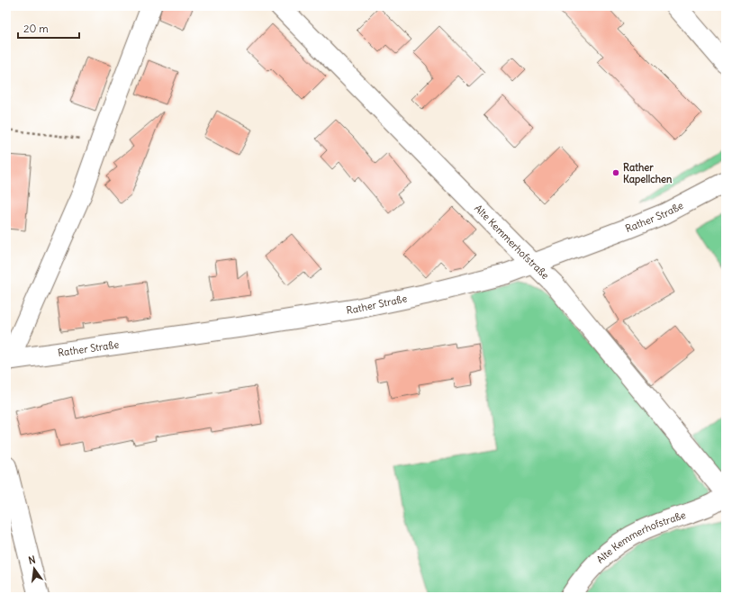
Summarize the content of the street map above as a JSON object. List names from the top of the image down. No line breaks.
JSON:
{"streets":{"street":["Rather Straße","Alte Kemmerhofstraße"]},"crossings":[["Rather Straße","Alte Kemmerhofstraße"]],"places":["Rather Kapellchen"],"scale_bar":"20 m","north":"top"}
